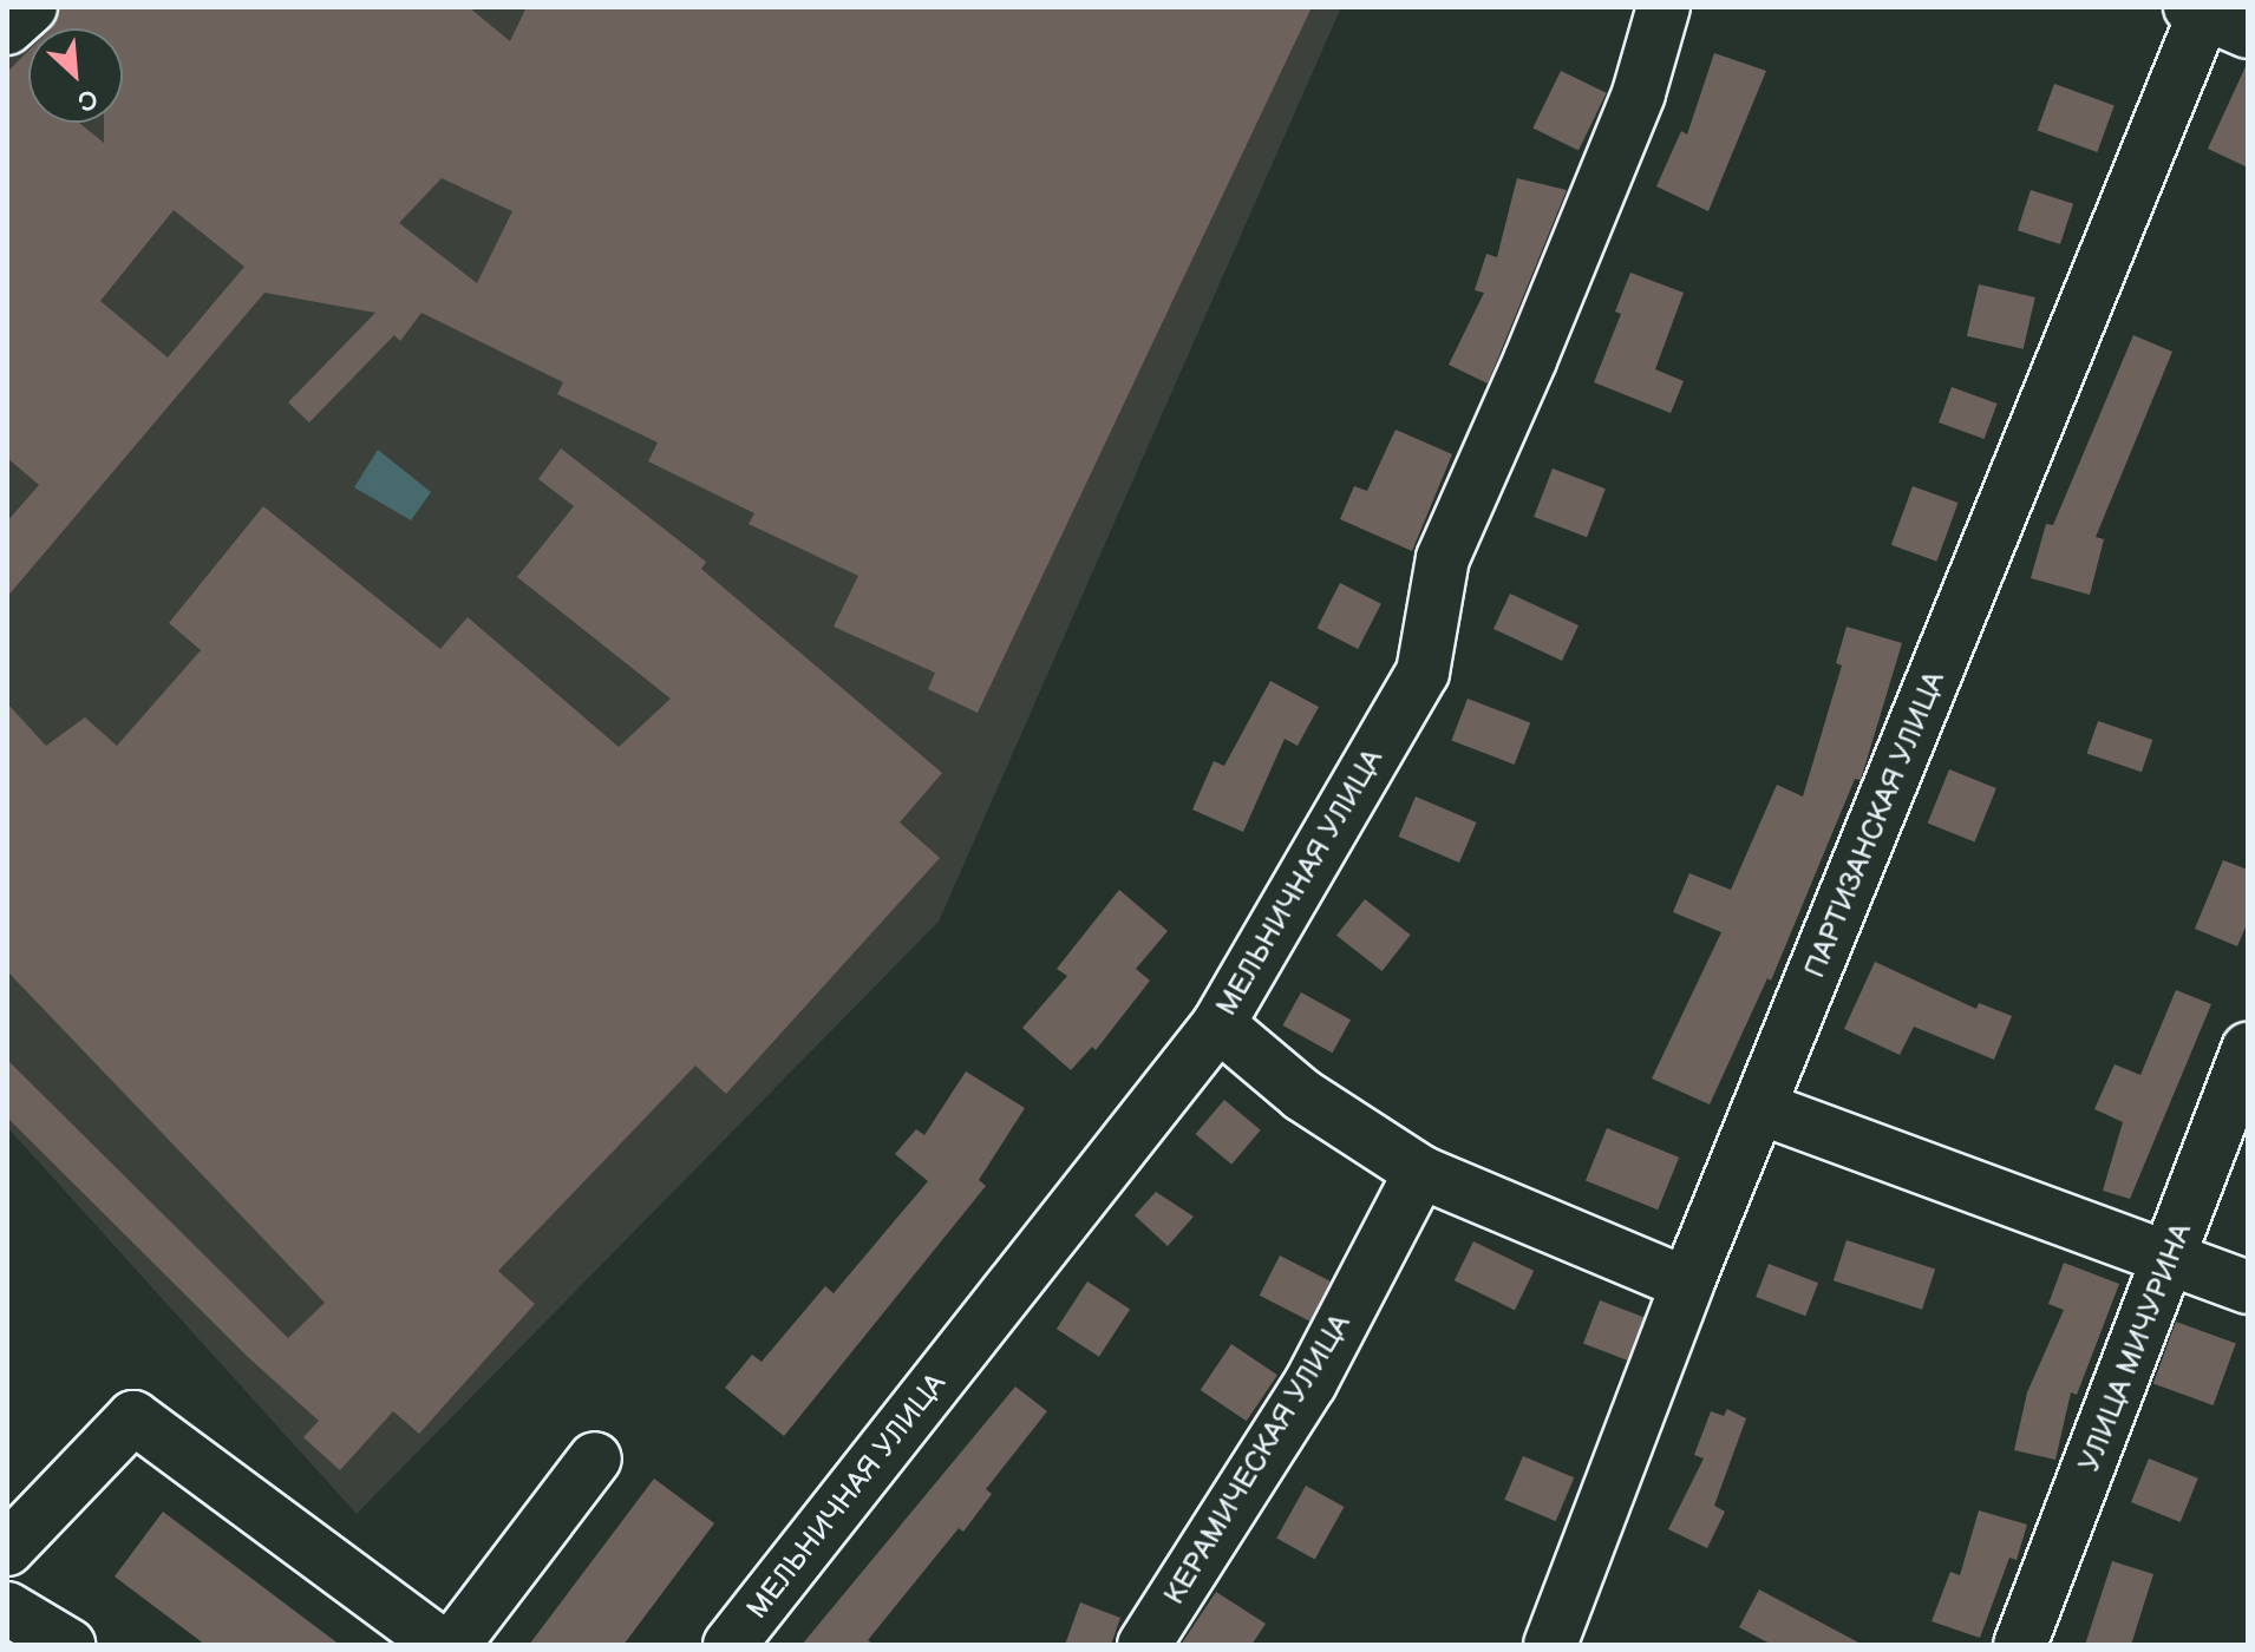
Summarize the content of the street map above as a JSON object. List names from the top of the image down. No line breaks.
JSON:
{"streets":{"street":["ПАРТИЗАНСКАЯ УЛИЦА","МЕЛЬНИЧНАЯ УЛИЦА","УЛИЦА МИЧУРИНА","КЕРАМИЧЕСКАЯ УЛИЦА"]},"north":"bottom right"}
